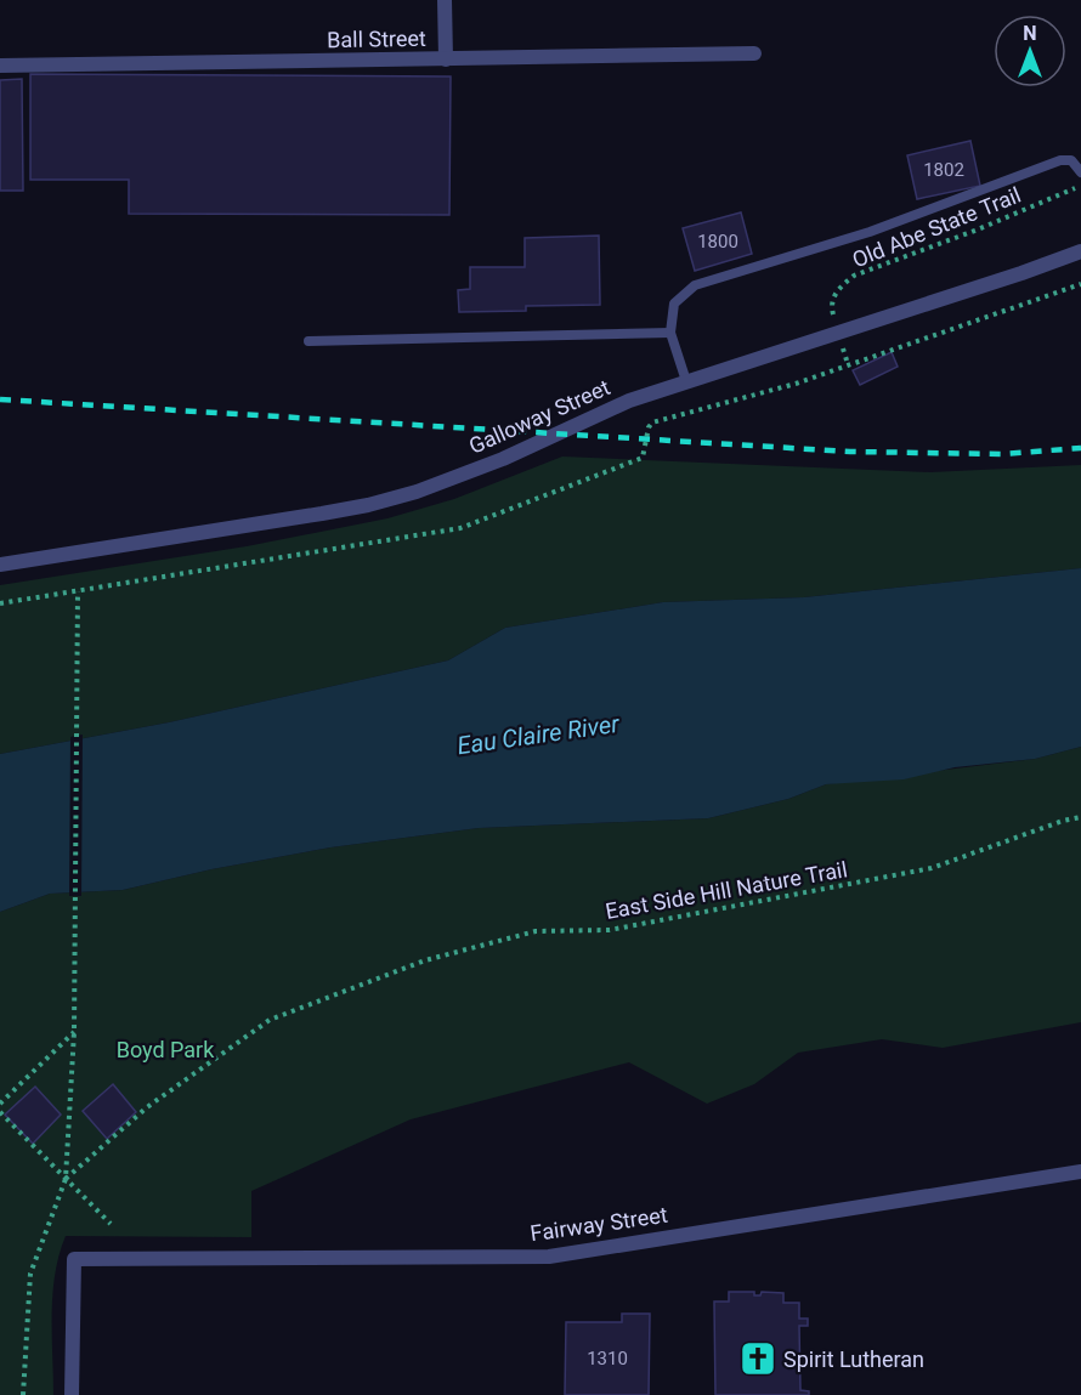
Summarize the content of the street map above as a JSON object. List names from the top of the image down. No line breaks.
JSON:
{"streets":{"street":["Ball Street","Galloway Street","Fairway Street"],"path":["Old Abe State Trail","East Side Hill Nature Trail"]},"crossings":[["Old Abe State Trail","Galloway Street"]],"water":["Eau Claire River"],"parks":["Boyd Park"],"places":{"church":["Spirit Lutheran"]},"house_numbers":["1802","1800","1310"],"north":"top"}
